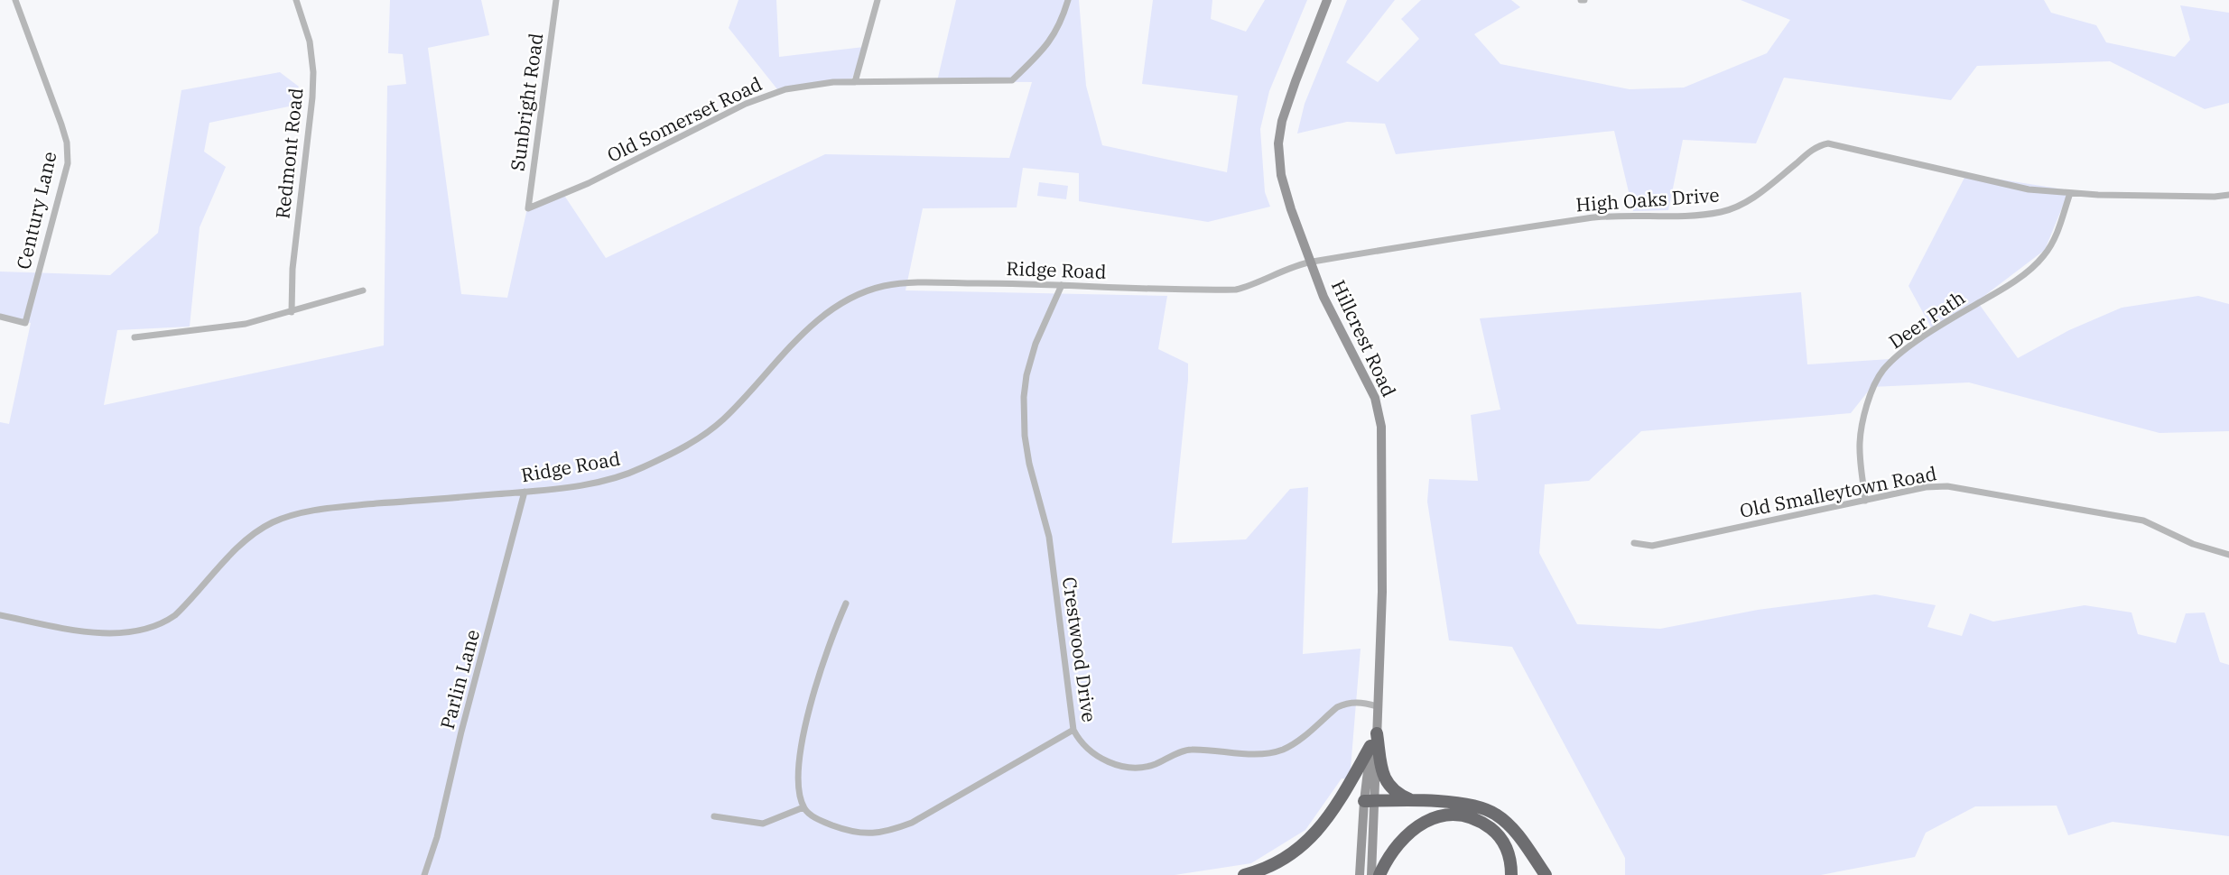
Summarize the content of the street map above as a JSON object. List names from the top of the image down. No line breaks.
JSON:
{"streets":{"main road":["Hillcrest Road"],"street":["Sunbright Road","Old Somerset Road","Redmont Road","High Oaks Drive","Century Lane","Ridge Road","Deer Path","Old Smalleytown Road","Crestwood Drive","Parlin Lane"]},"crossings":[["Sunbright Road","Old Somerset Road"],["High Oaks Drive","Ridge Road"],["High Oaks Drive","Deer Path"],["High Oaks Drive","Hillcrest Road"],["Ridge Road","Hillcrest Road"],["Ridge Road","Crestwood Drive"],["Ridge Road","Parlin Lane"],["Deer Path","Old Smalleytown Road"],["Hillcrest Road","Crestwood Drive"]]}
